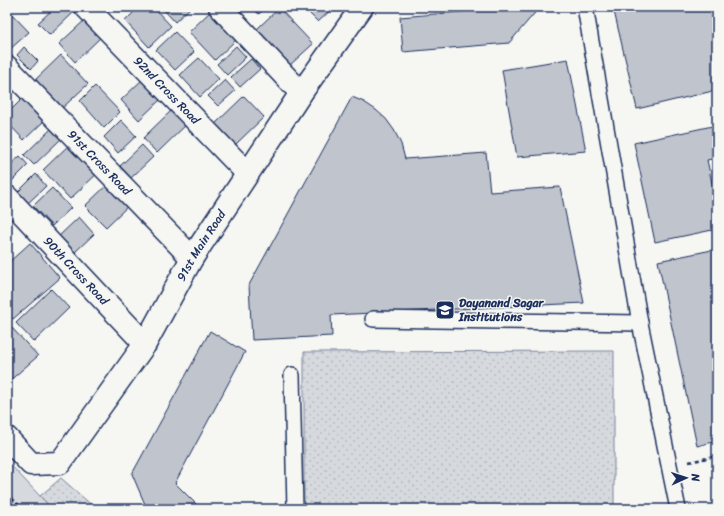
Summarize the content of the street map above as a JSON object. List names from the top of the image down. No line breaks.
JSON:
{"streets":{"street":["92nd Cross Road","91st Cross Road","91st Main Road","90th Cross Road"]},"crossings":[["92nd Cross Road","91st Main Road"],["91st Cross Road","91st Main Road"],["91st Main Road","90th Cross Road"]],"places":{"school or university":["Dayanand Sagar Institutions"]},"north":"right"}
